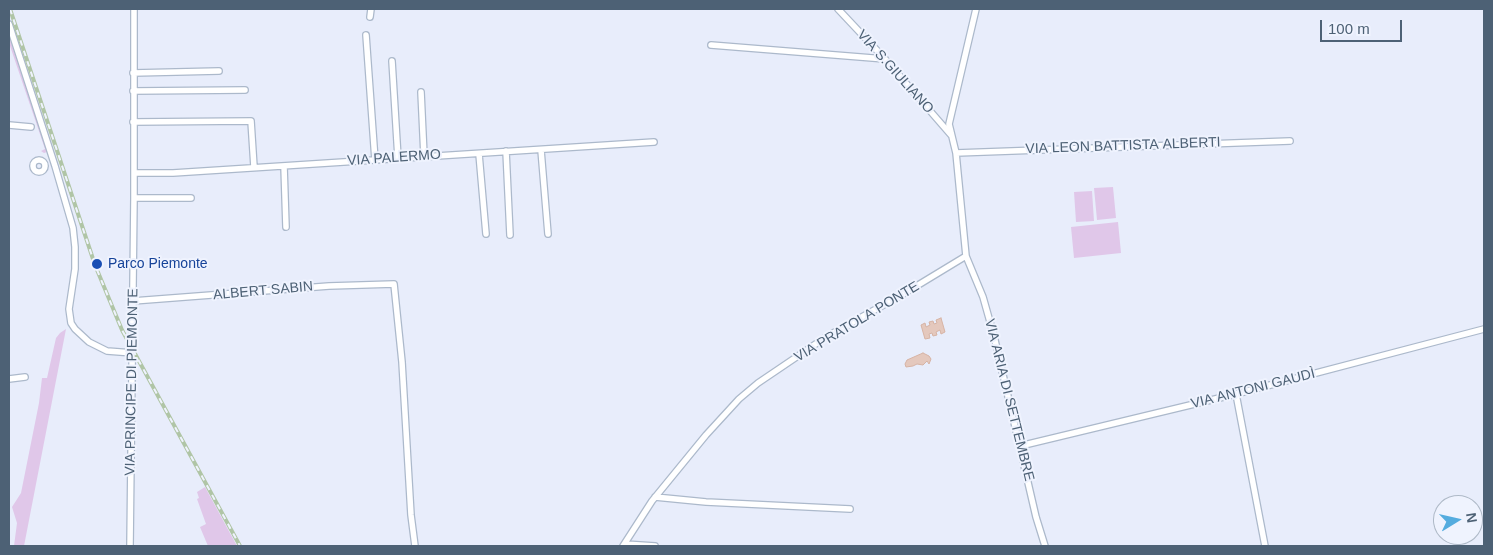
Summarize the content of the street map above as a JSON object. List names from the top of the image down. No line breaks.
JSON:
{"streets":{"street":["VIA S.GIULIANO","VIA LEON BATTISTA ALBERTI","VIA PALERMO","ALBERT SABIN","VIA PRATOLA PONTE","VIA PRINCIPE DI PIEMONTE","VIA ANTONI GAUDÌ","VIA ARIA DI SETTEMBRE"]},"crossings":[["VIA S.GIULIANO","VIA ARIA DI SETTEMBRE"],["VIA LEON BATTISTA ALBERTI","VIA ARIA DI SETTEMBRE"],["VIA PALERMO","VIA PRINCIPE DI PIEMONTE"],["ALBERT SABIN","VIA PRINCIPE DI PIEMONTE"],["VIA PRATOLA PONTE","VIA ARIA DI SETTEMBRE"],["VIA ANTONI GAUDÌ","VIA ARIA DI SETTEMBRE"]],"places":["Parco Piemonte"],"scale_bar":"100 m","north":"right"}
